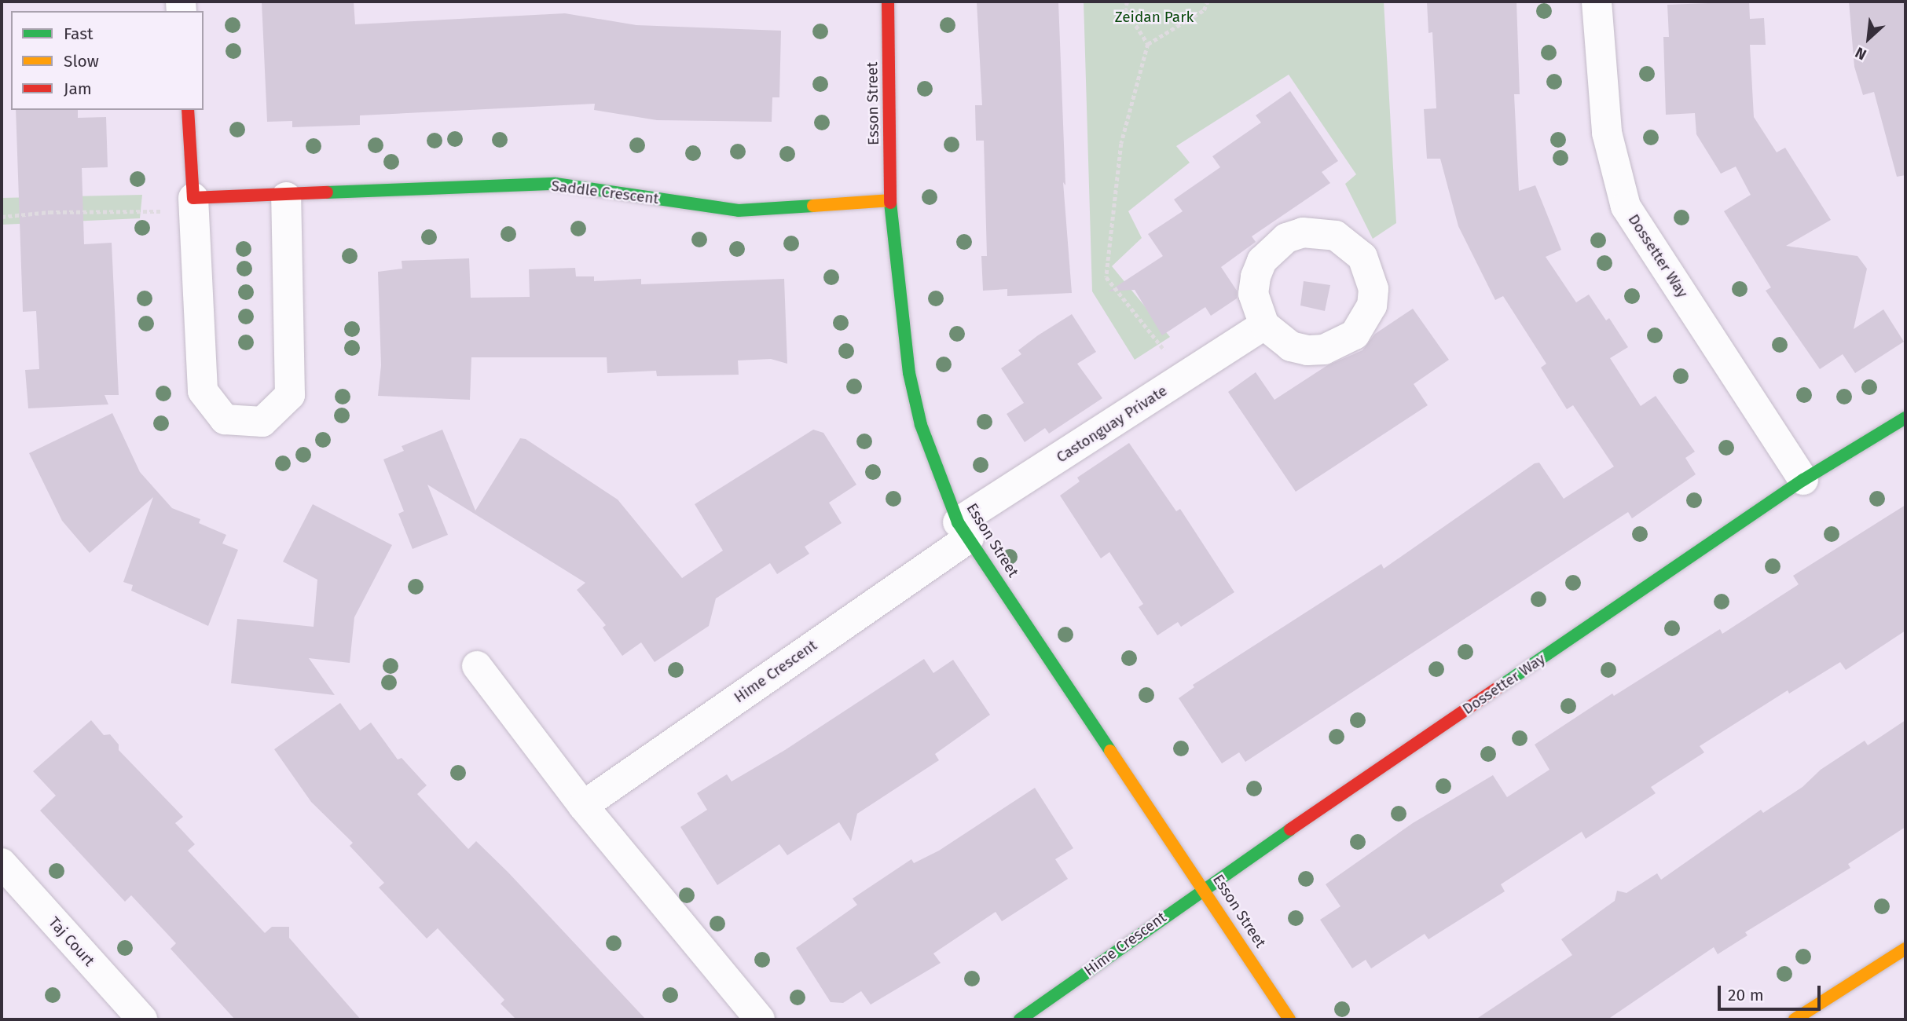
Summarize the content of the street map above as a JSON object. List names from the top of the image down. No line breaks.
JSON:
{"streets":{"street":["Esson Street","Saddle Crescent","Dossetter Way","Castonguay Private","Hime Crescent","Taj Court"]},"crossings":[["Esson Street","Saddle Crescent"],["Esson Street","Dossetter Way"],["Esson Street","Castonguay Private"],["Esson Street","Hime Crescent"],["Dossetter Way","Hime Crescent"],["Castonguay Private","Hime Crescent"]],"parks":["Zeidan Park"],"legend":["Fast","Slow","Jam"],"scale_bar":"20 m","north":"bottom left"}
